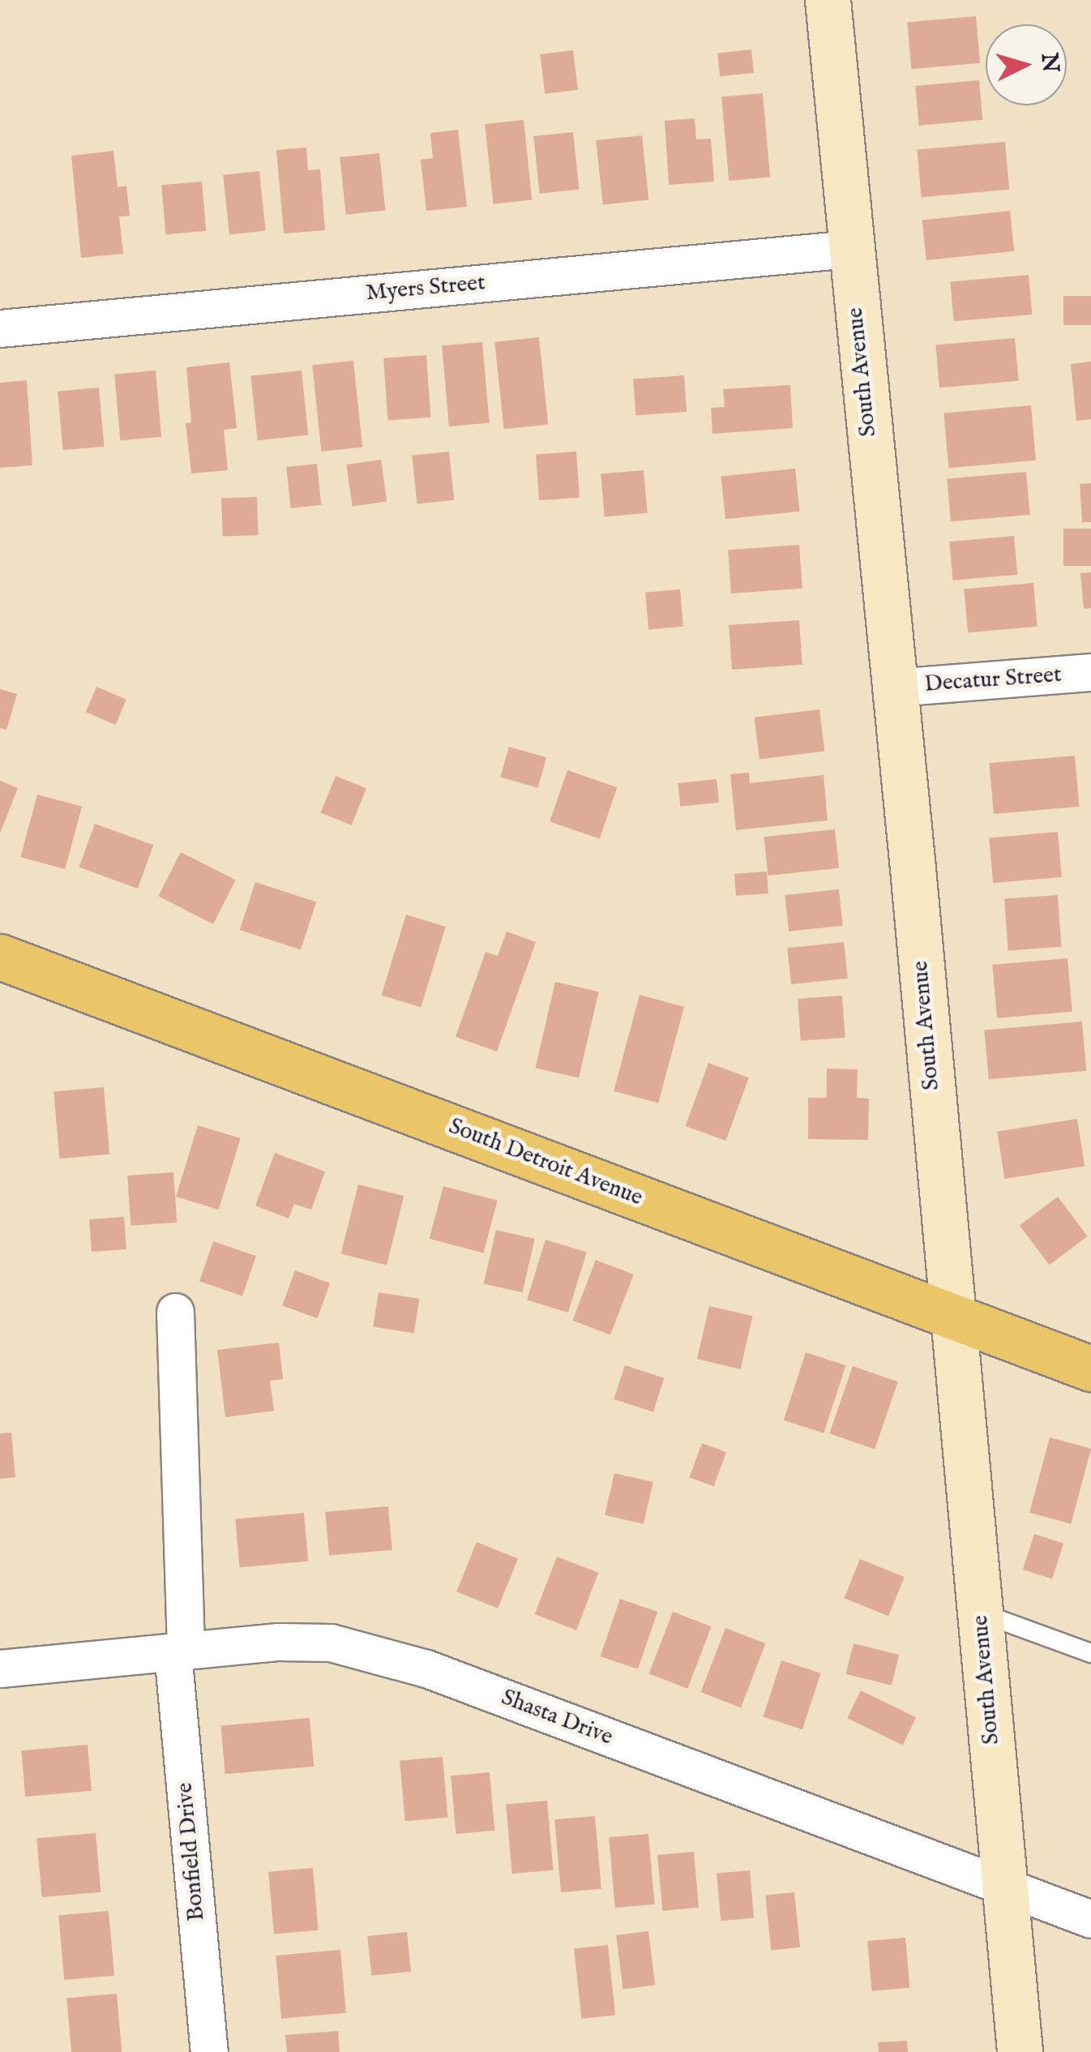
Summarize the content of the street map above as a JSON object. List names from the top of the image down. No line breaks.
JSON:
{"streets":{"main road":["South Detroit Avenue"],"street":["Myers Street","South Avenue","Decatur Street","Shasta Drive","Bonfield Drive"]},"crossings":[["Myers Street","South Avenue"],["South Avenue","Decatur Street"],["South Avenue","South Detroit Avenue"],["South Avenue","Shasta Drive"],["Shasta Drive","Bonfield Drive"]],"north":"right"}
